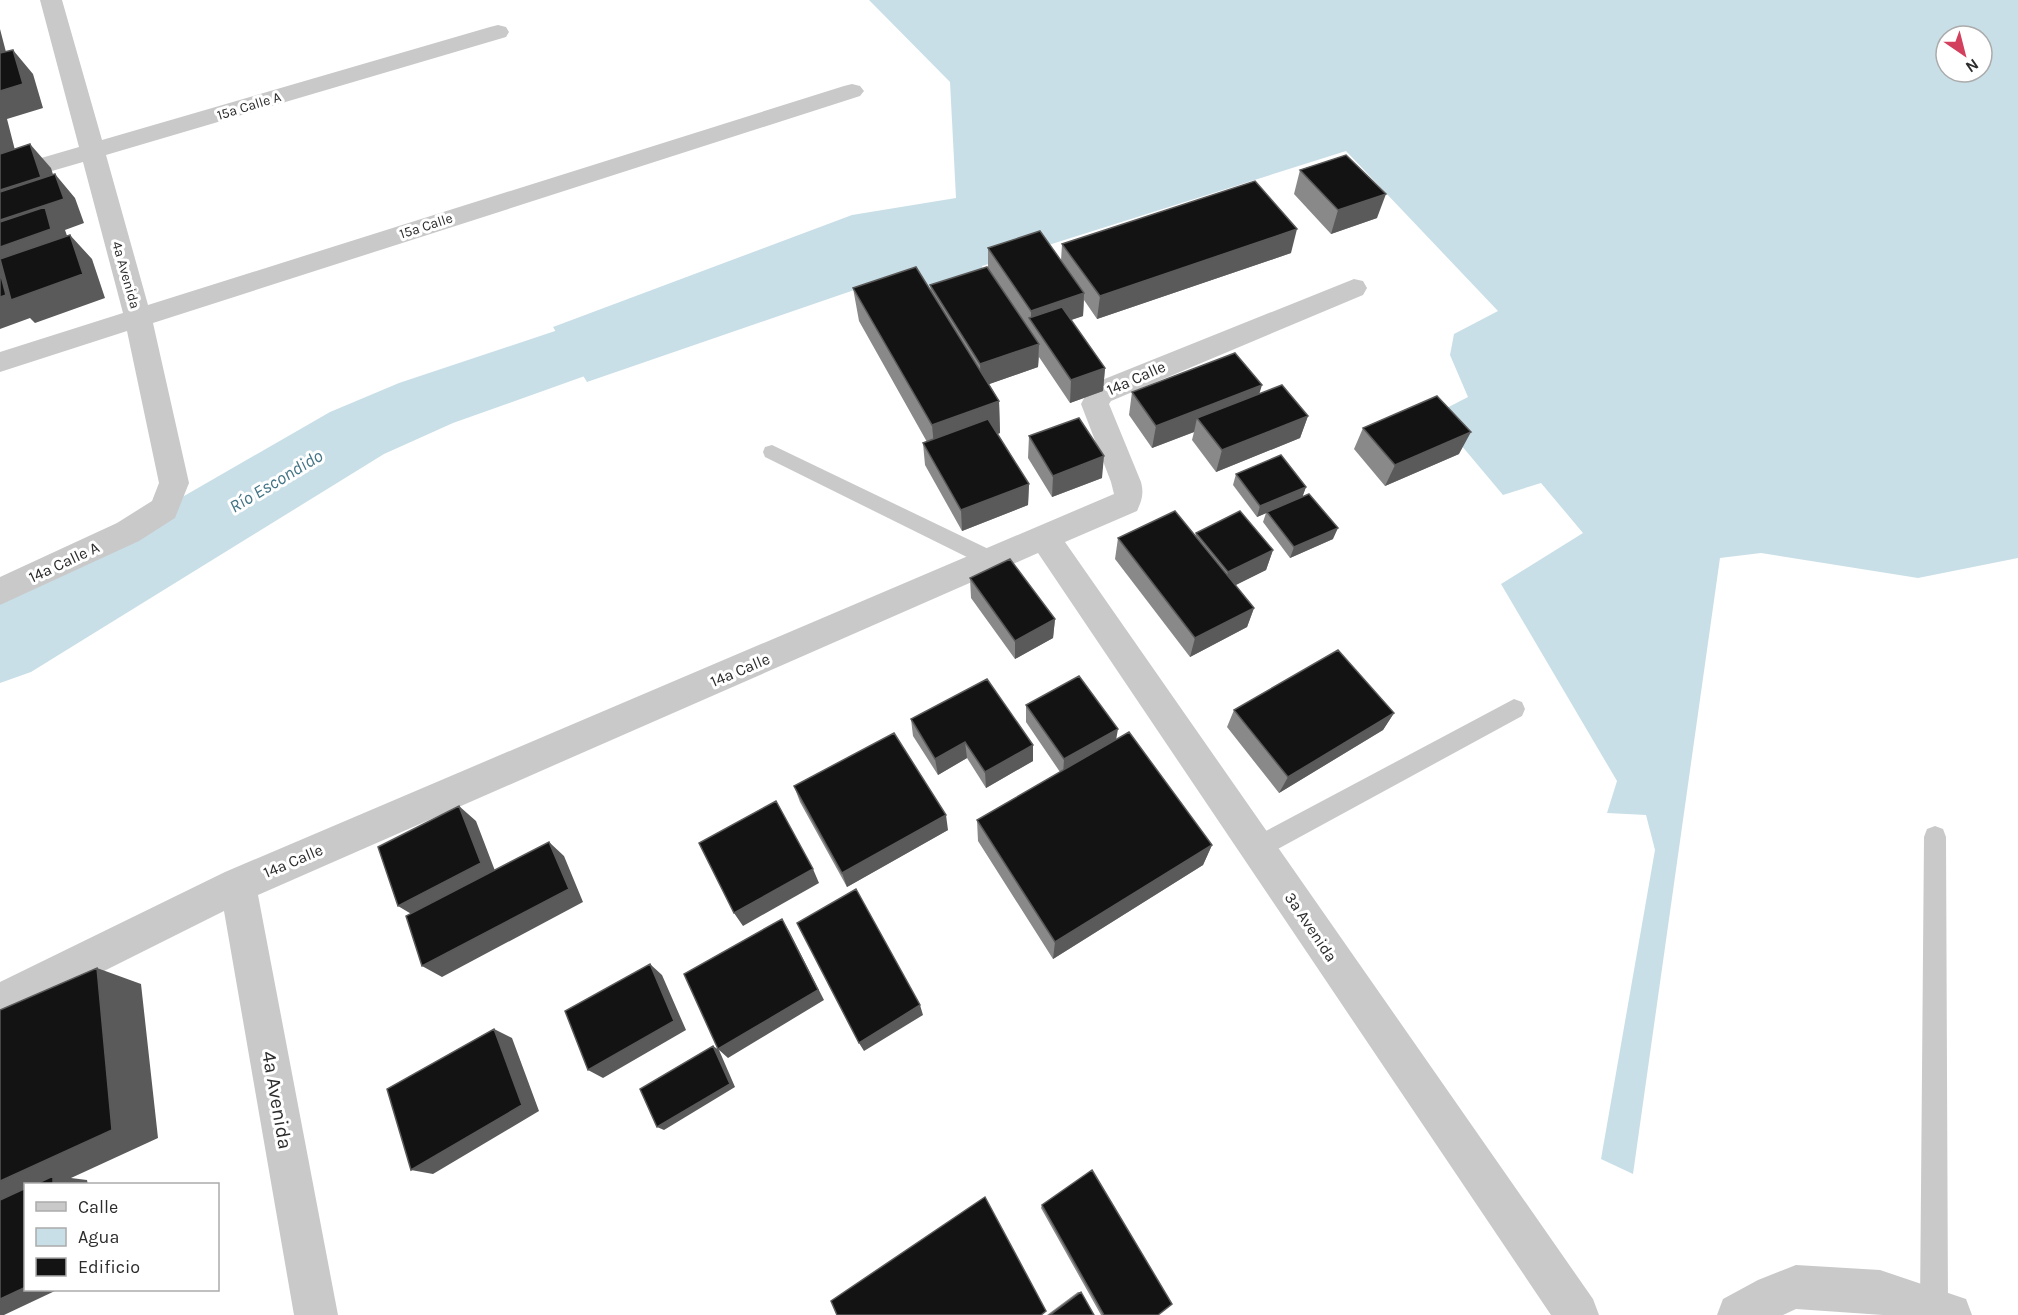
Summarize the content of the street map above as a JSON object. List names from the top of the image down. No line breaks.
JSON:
{"streets":{"street":["15a Calle A","15a Calle","4a Avenida","14a Calle","14a Calle A","3a Avenida"]},"crossings":[["15a Calle A","4a Avenida"],["15a Calle","4a Avenida"],["4a Avenida","14a Calle"],["4a Avenida","14a Calle A"],["14a Calle","3a Avenida"]],"water":["Río Escondido"],"legend":["Calle","Agua","Edificio"],"north":"bottom right"}
